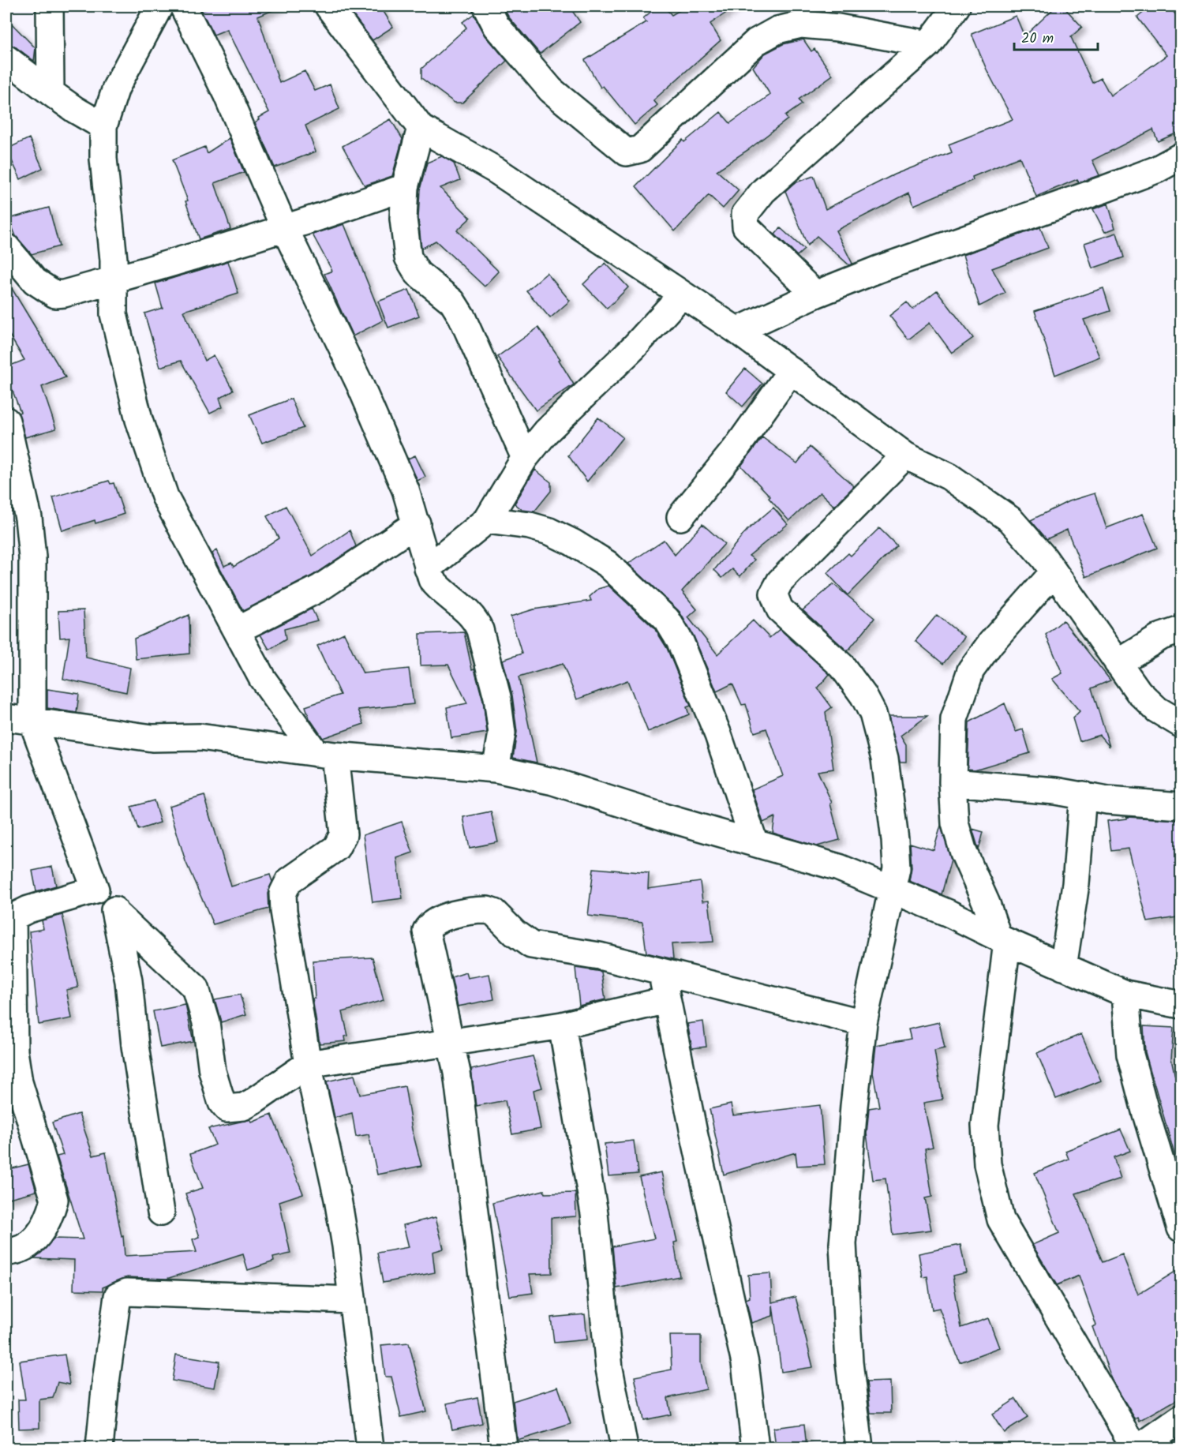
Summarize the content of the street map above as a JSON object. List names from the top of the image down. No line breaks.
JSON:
{"scale_bar":"20 m"}
